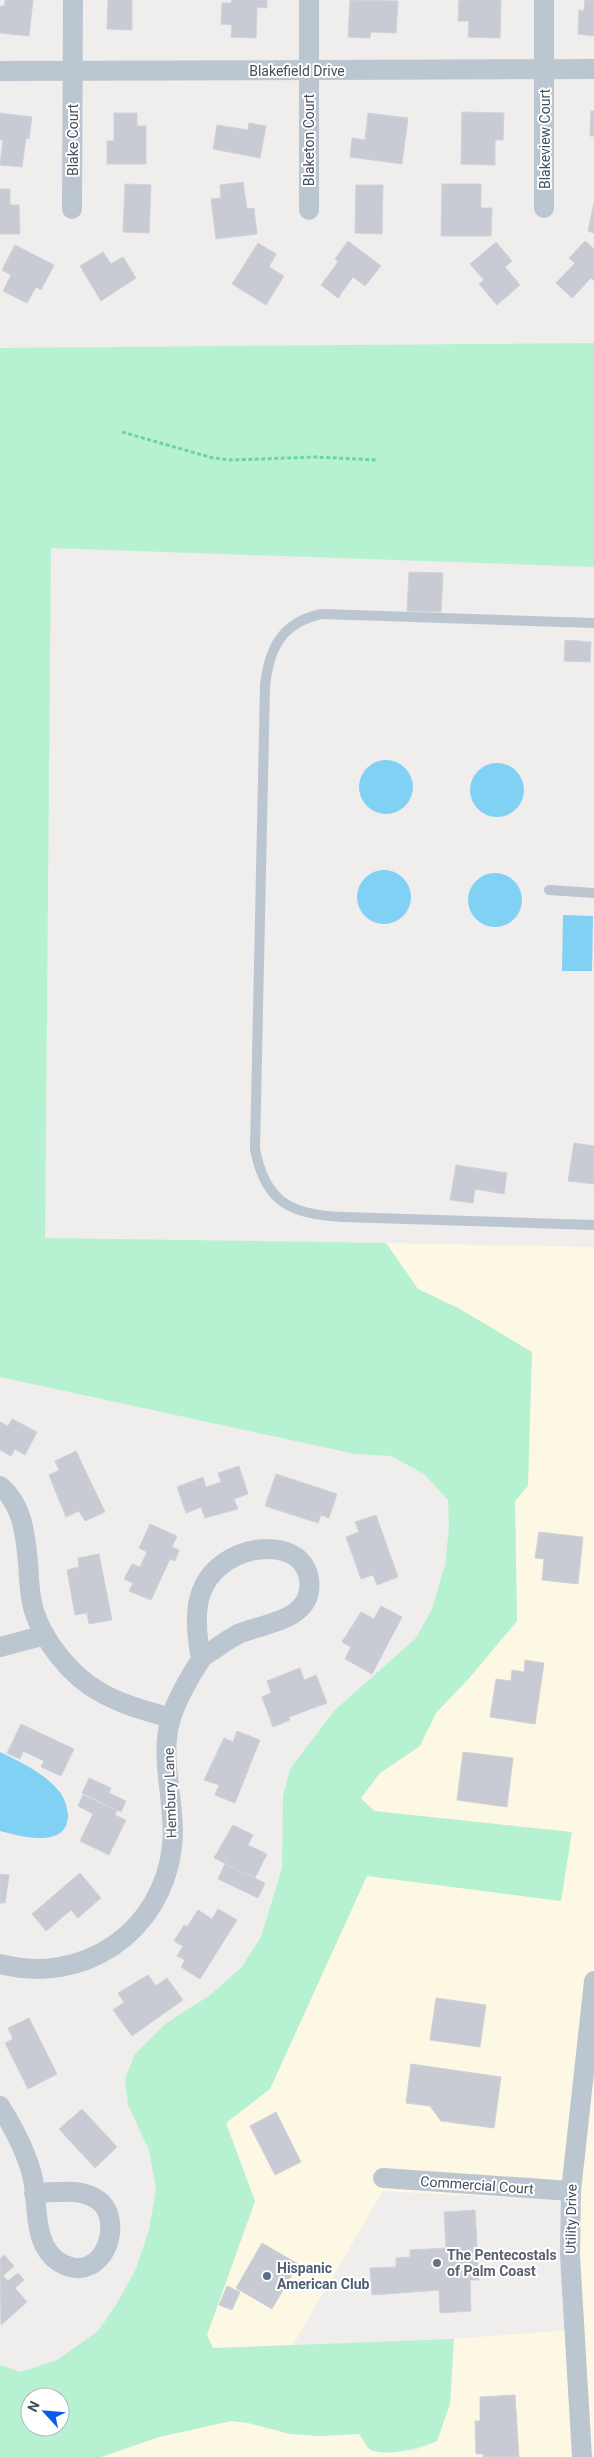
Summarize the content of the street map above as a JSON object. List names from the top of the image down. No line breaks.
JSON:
{"streets":{"street":["Blakefield Drive","Blakeview Court","Blake Court","Blaketon Court","Hembury Lane","Commercial Court","Utility Drive"]},"crossings":[["Blakefield Drive","Blakeview Court"],["Blakefield Drive","Blake Court"],["Blakefield Drive","Blaketon Court"],["Commercial Court","Utility Drive"]],"places":["The Pentecostals of Palm Coast","Hispanic American Club"],"north":"top left"}
